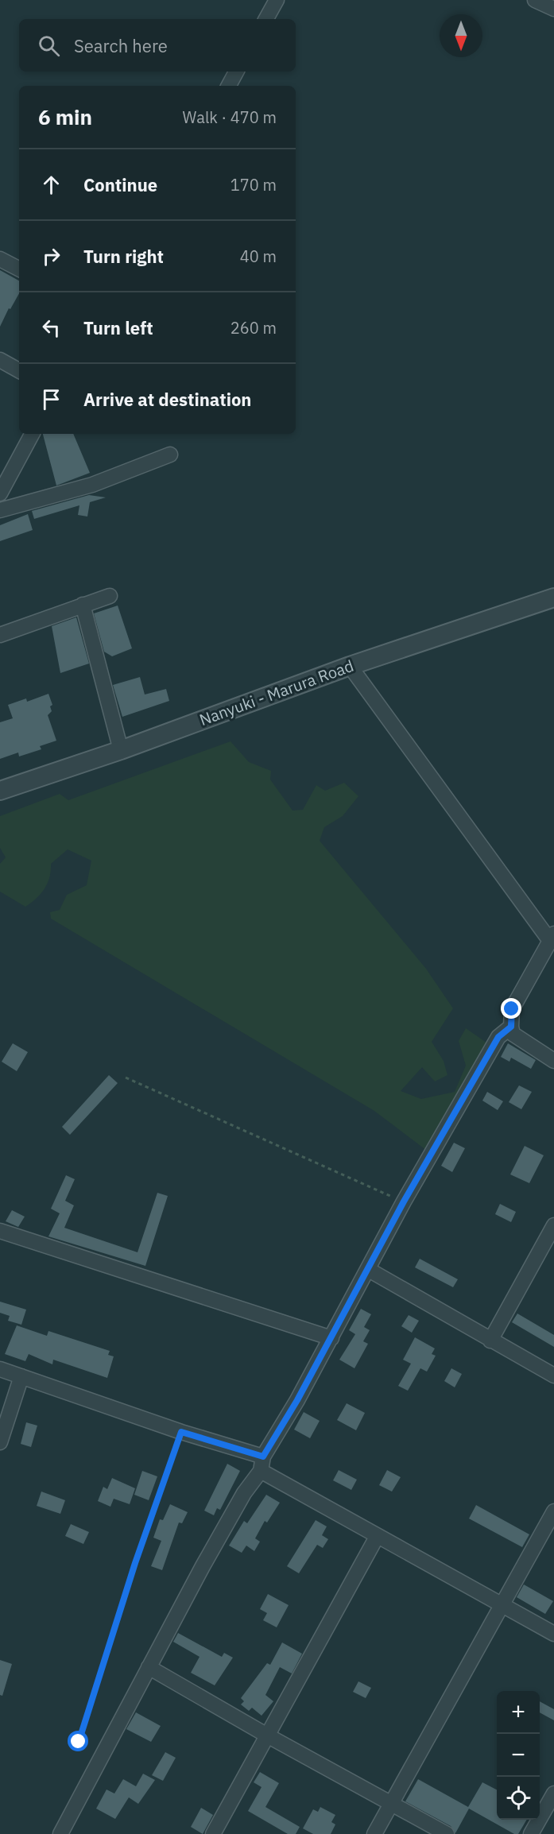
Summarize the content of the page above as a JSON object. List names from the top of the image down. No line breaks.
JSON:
{"streets":{"street":["Nanyuki - Marura Road"]},"north":"bottom","page":{"search":"Search here","heading":["6 min","Walk · 470 m"],"list":[["Continue","170 m"],["Turn right","40 m"],["Turn left","260 m"],"Arrive at destination"],"map_buttons":["+","−"]}}
